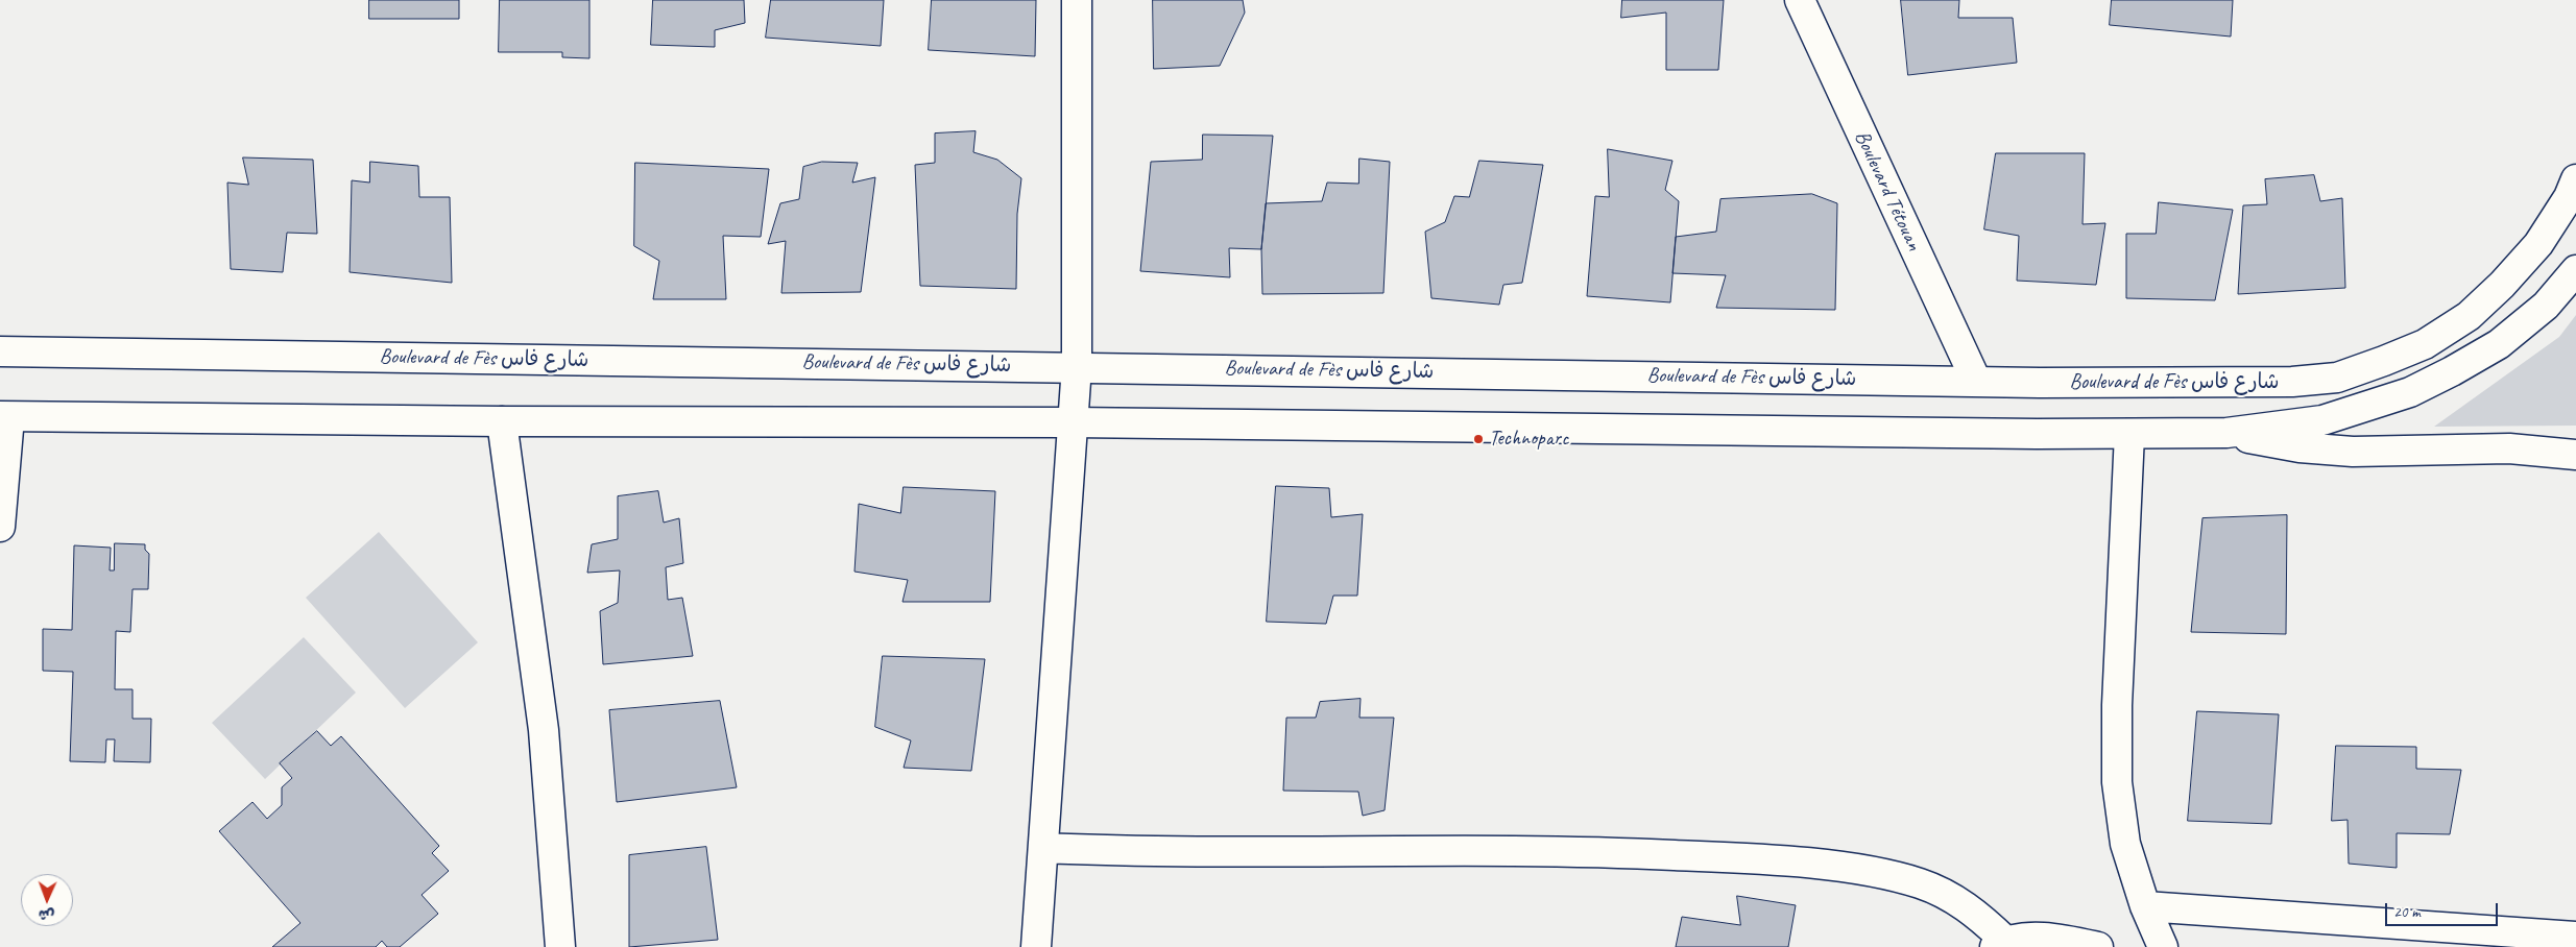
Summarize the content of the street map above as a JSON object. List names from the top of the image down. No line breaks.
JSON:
{"streets":{"main road":["Boulevard Tétouan","Boulevard de Fès شارع فاس"]},"crossings":[["Boulevard Tétouan","Boulevard de Fès شارع فاس"]],"places":["Technoparc"],"scale_bar":"20 m","north":"bottom"}
